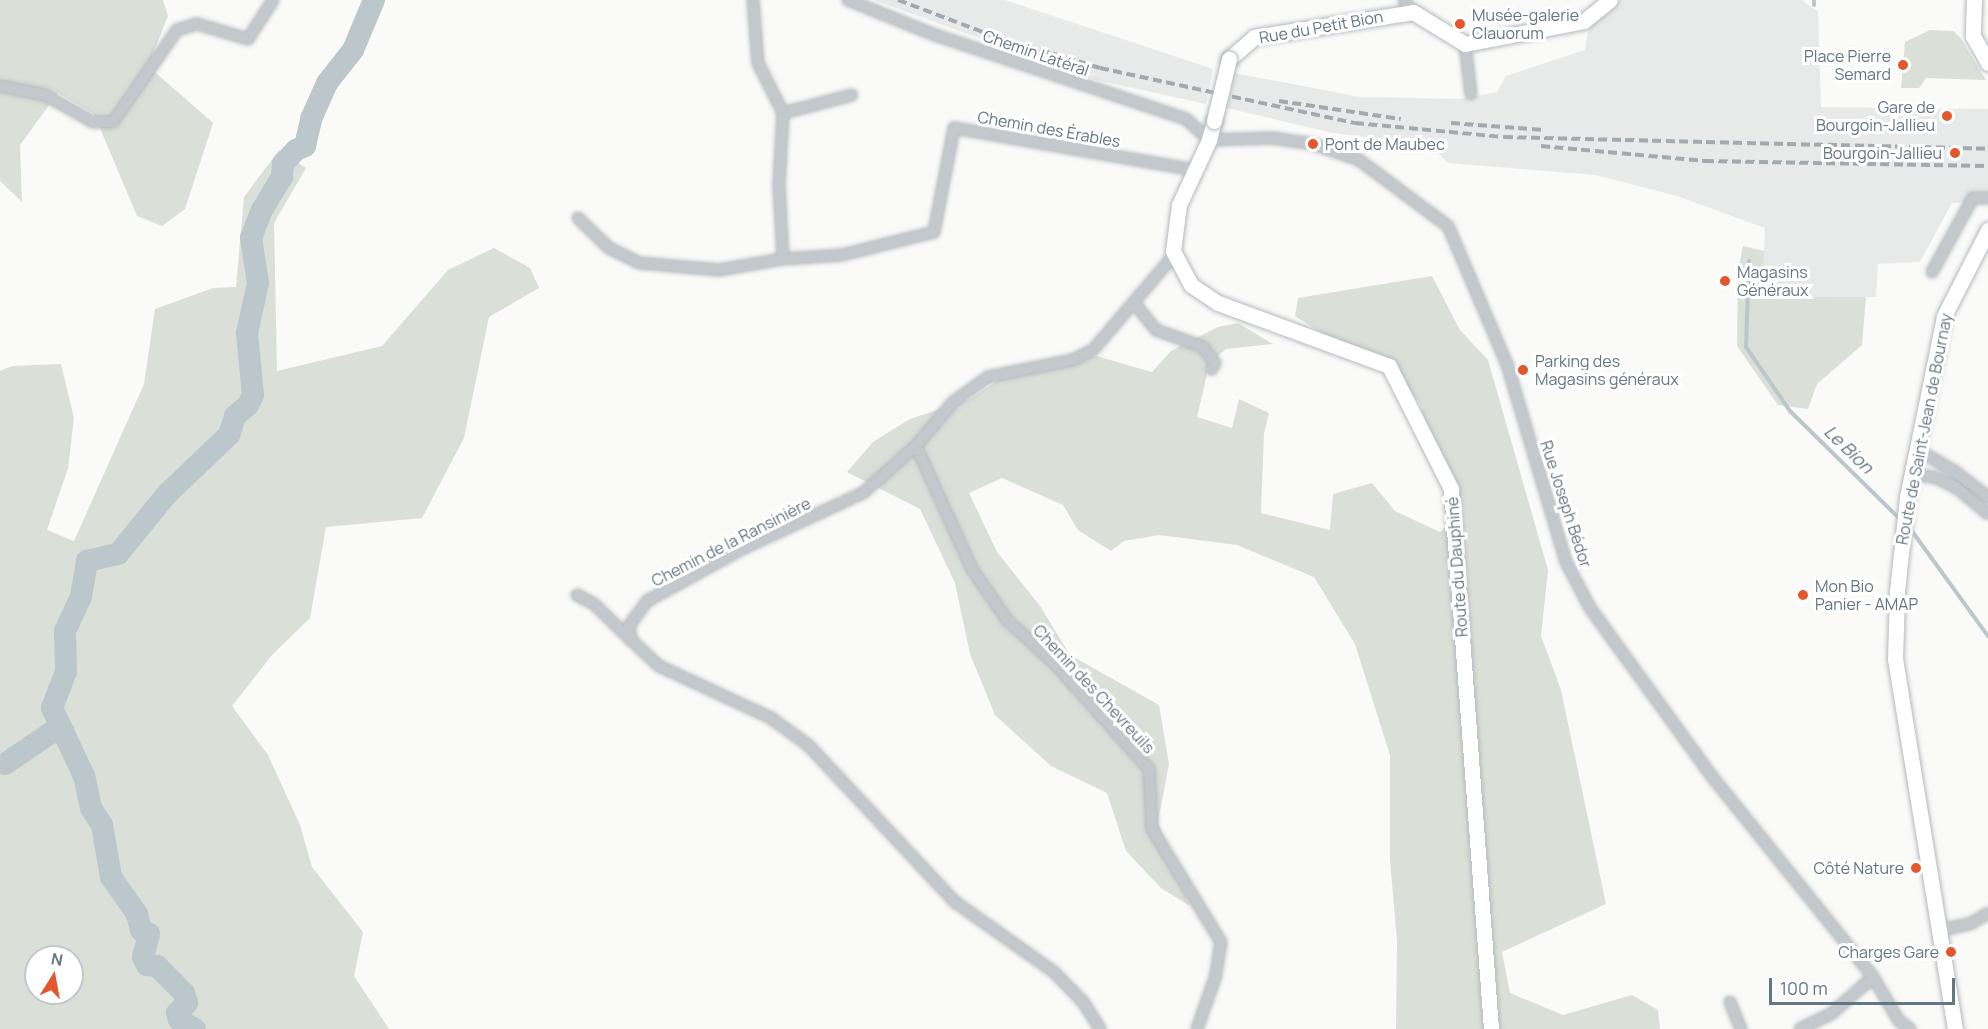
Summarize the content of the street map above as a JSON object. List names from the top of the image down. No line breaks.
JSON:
{"streets":{"street":["Rue du Petit Bion","Chemin Latéral","Chemin des Érables","Route de Saint-Jean de Bournay","Rue Joseph Bédor","Chemin de la Ransinière","Route du Dauphiné","Chemin des Chevreuils"]},"crossings":[["Rue du Petit Bion","Chemin Latéral"],["Rue du Petit Bion","Rue Joseph Bédor"],["Chemin Latéral","Rue Joseph Bédor"],["Chemin de la Ransinière","Route du Dauphiné"],["Chemin de la Ransinière","Chemin des Chevreuils"]],"water":["Le Bion"],"places":["Musée-galerie Clauorum","Place Pierre Semard","Gare de Bourgoin-Jallieu","Pont de Maubec","Bourgoin-Jallieu","Magasins Généraux","Parking des Magasins généraux","Mon Bio Panier - AMAP","Côté Nature","Charges Gare"],"scale_bar":"100 m","north":"top"}
